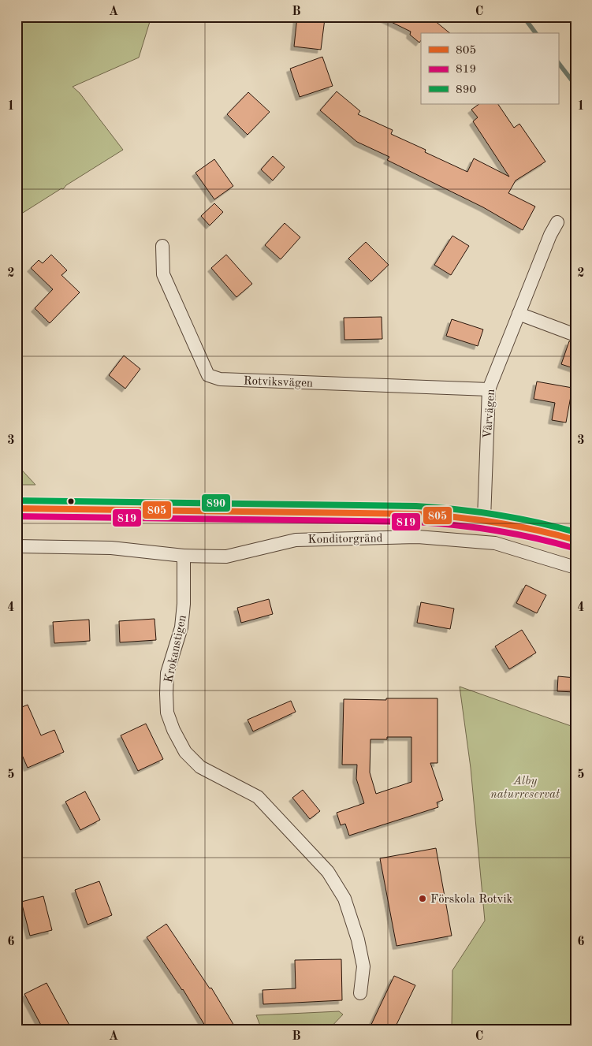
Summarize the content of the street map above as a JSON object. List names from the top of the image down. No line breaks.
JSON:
{"streets":{"street":["Rotviksvägen","Vårvägen","Konditorgränd","Krokanstigen"]},"crossings":[["Rotviksvägen","Vårvägen"],["Konditorgränd","Krokanstigen"]],"parks":["Alby naturreservat"],"places":["Förskola Rotvik"],"lines":["transit line 890","transit line 805","transit line 819"],"legend":["805","819","890"],"grid":{"columns":["A","B","C"],"rows":["1","2","3","4","5","6"]}}
